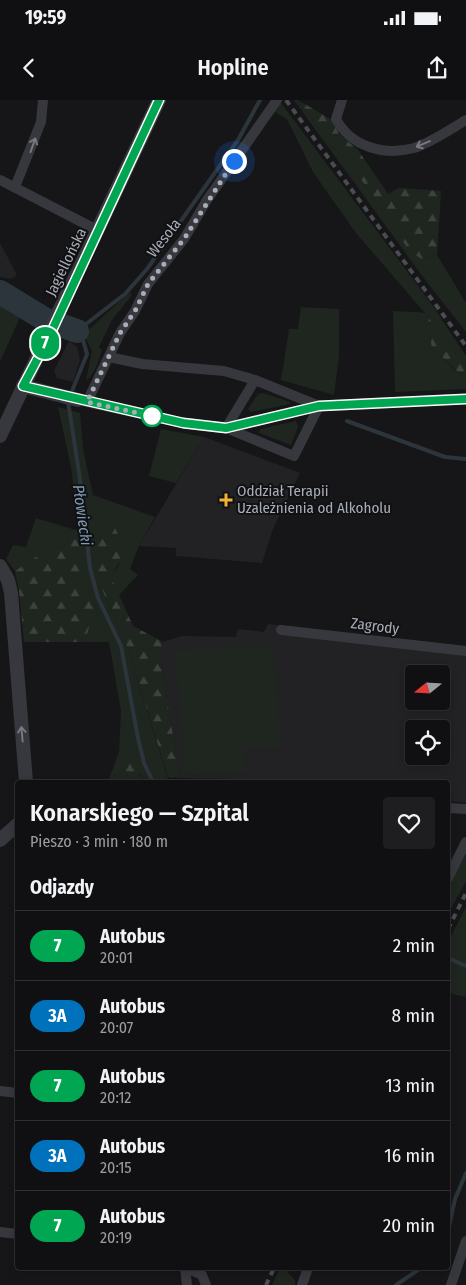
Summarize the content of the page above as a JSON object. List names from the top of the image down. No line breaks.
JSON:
{"streets":{"street":["Wesoła","Jagiellońska","Zagrody"]},"water":["Płowiecki"],"places":{"health":["Oddział Terapii Uzależnienia od Alkoholu"]},"lines":["bus line 7"],"north":"left","page":{"status":"19:59","header":"Hopline","on_map":"7","heading":[["Konarskiego — Szpital","Pieszo · 3 min · 180 m"],"Odjazdy"],"list":[{"mark":"7","name":"Autobus","note":"20:01","value":"2 min"},{"mark":"3A","name":"Autobus","note":"20:07","value":"8 min"},{"mark":"7","name":"Autobus","note":"20:12","value":"13 min"},{"mark":"3A","name":"Autobus","note":"20:15","value":"16 min"},{"mark":"7","name":"Autobus","note":"20:19","value":"20 min"}]}}
